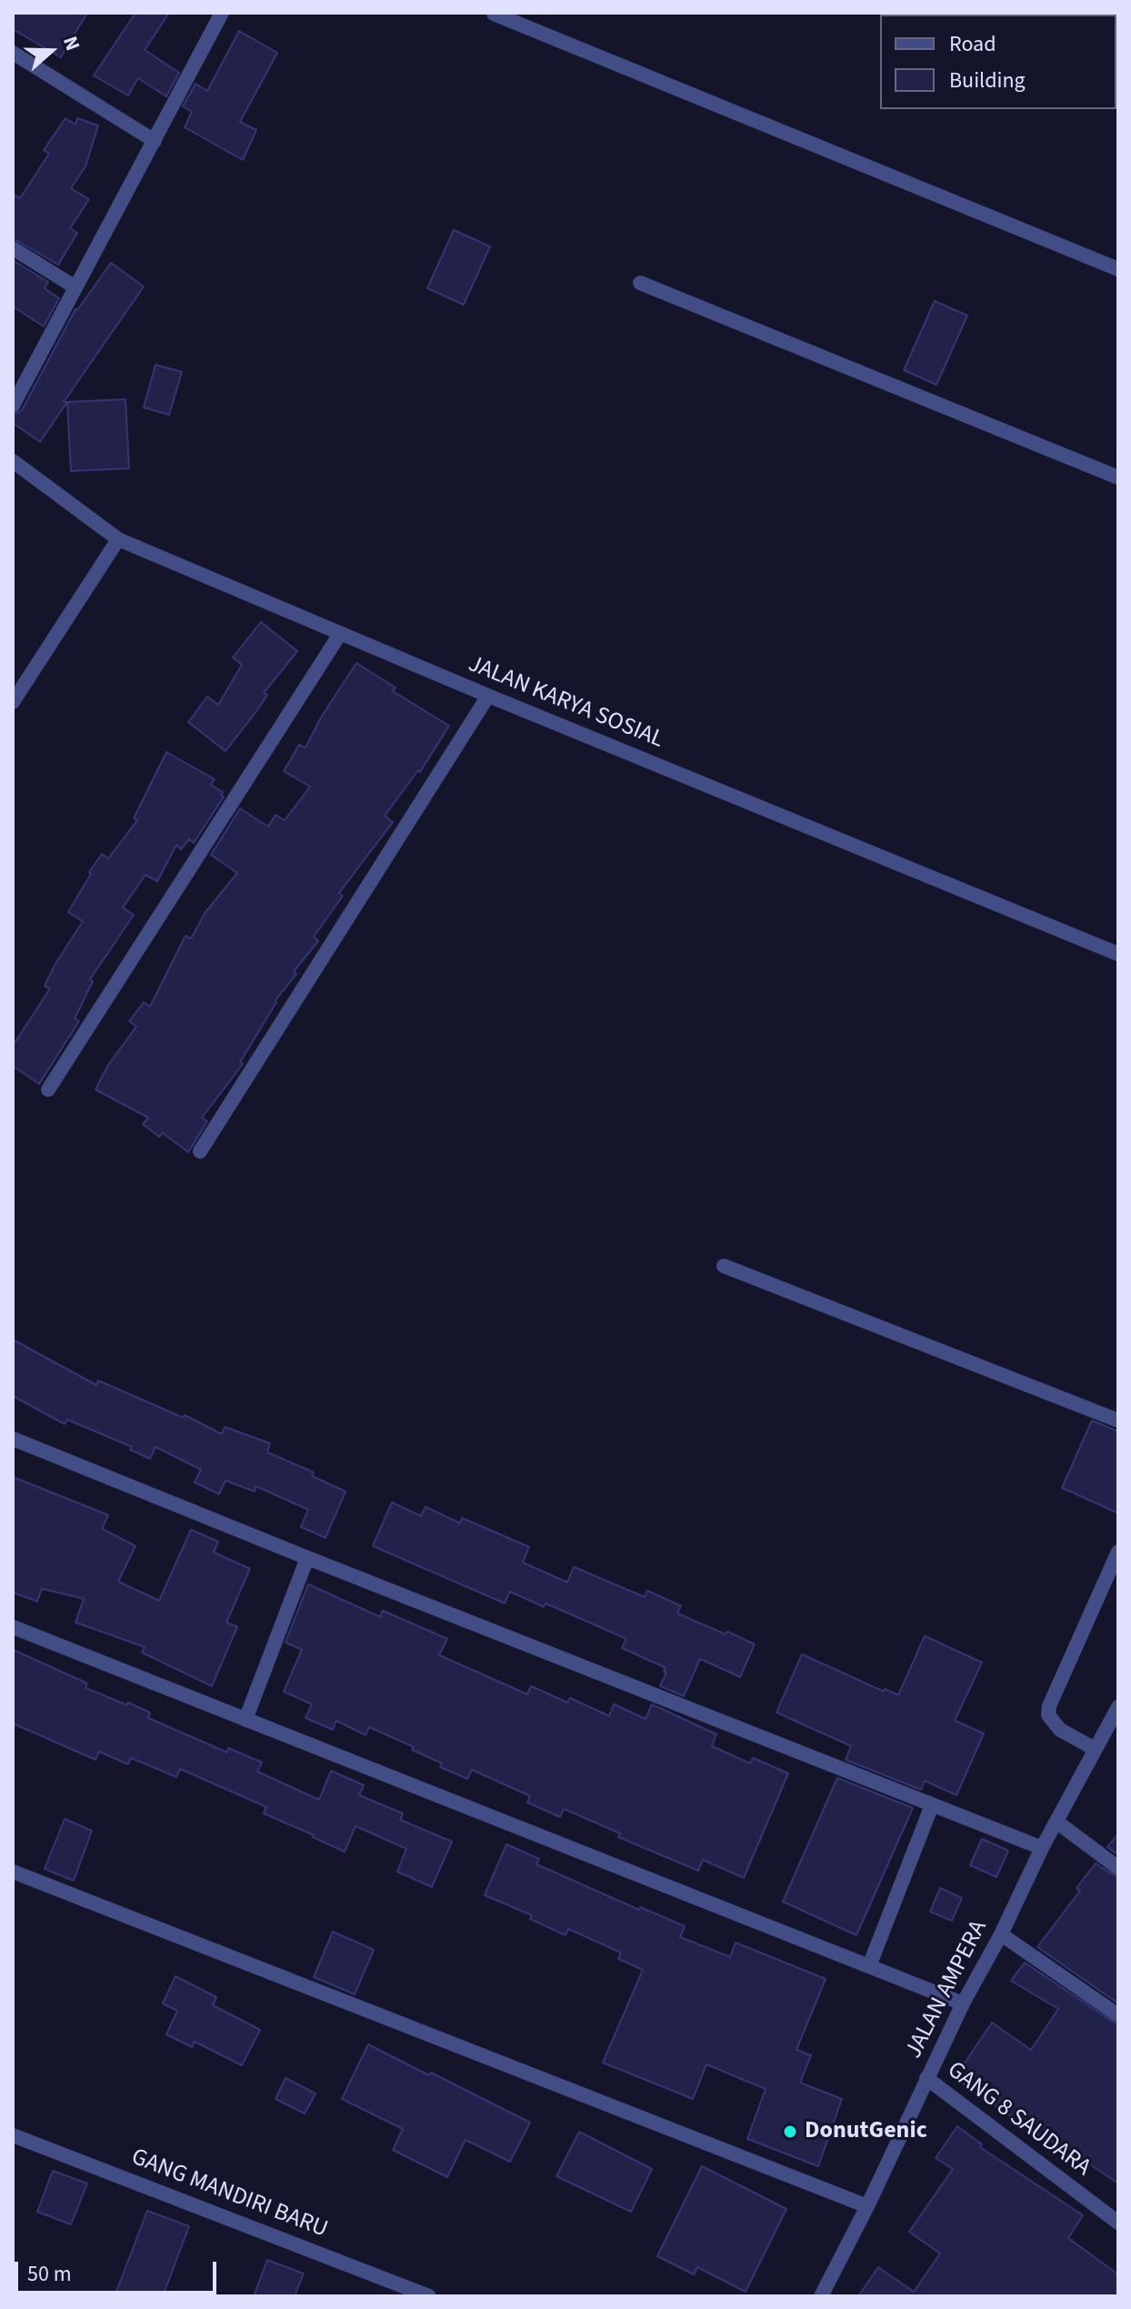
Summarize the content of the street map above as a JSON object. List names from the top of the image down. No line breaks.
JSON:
{"streets":{"street":["JALAN KARYA SOSIAL","JALAN AMPERA","GANG 8 SAUDARA","GANG MANDIRI BARU"]},"crossings":[["JALAN AMPERA","GANG 8 SAUDARA"]],"places":["DonutGenic"],"legend":["Road","Building"],"scale_bar":"50 m","north":"right"}
